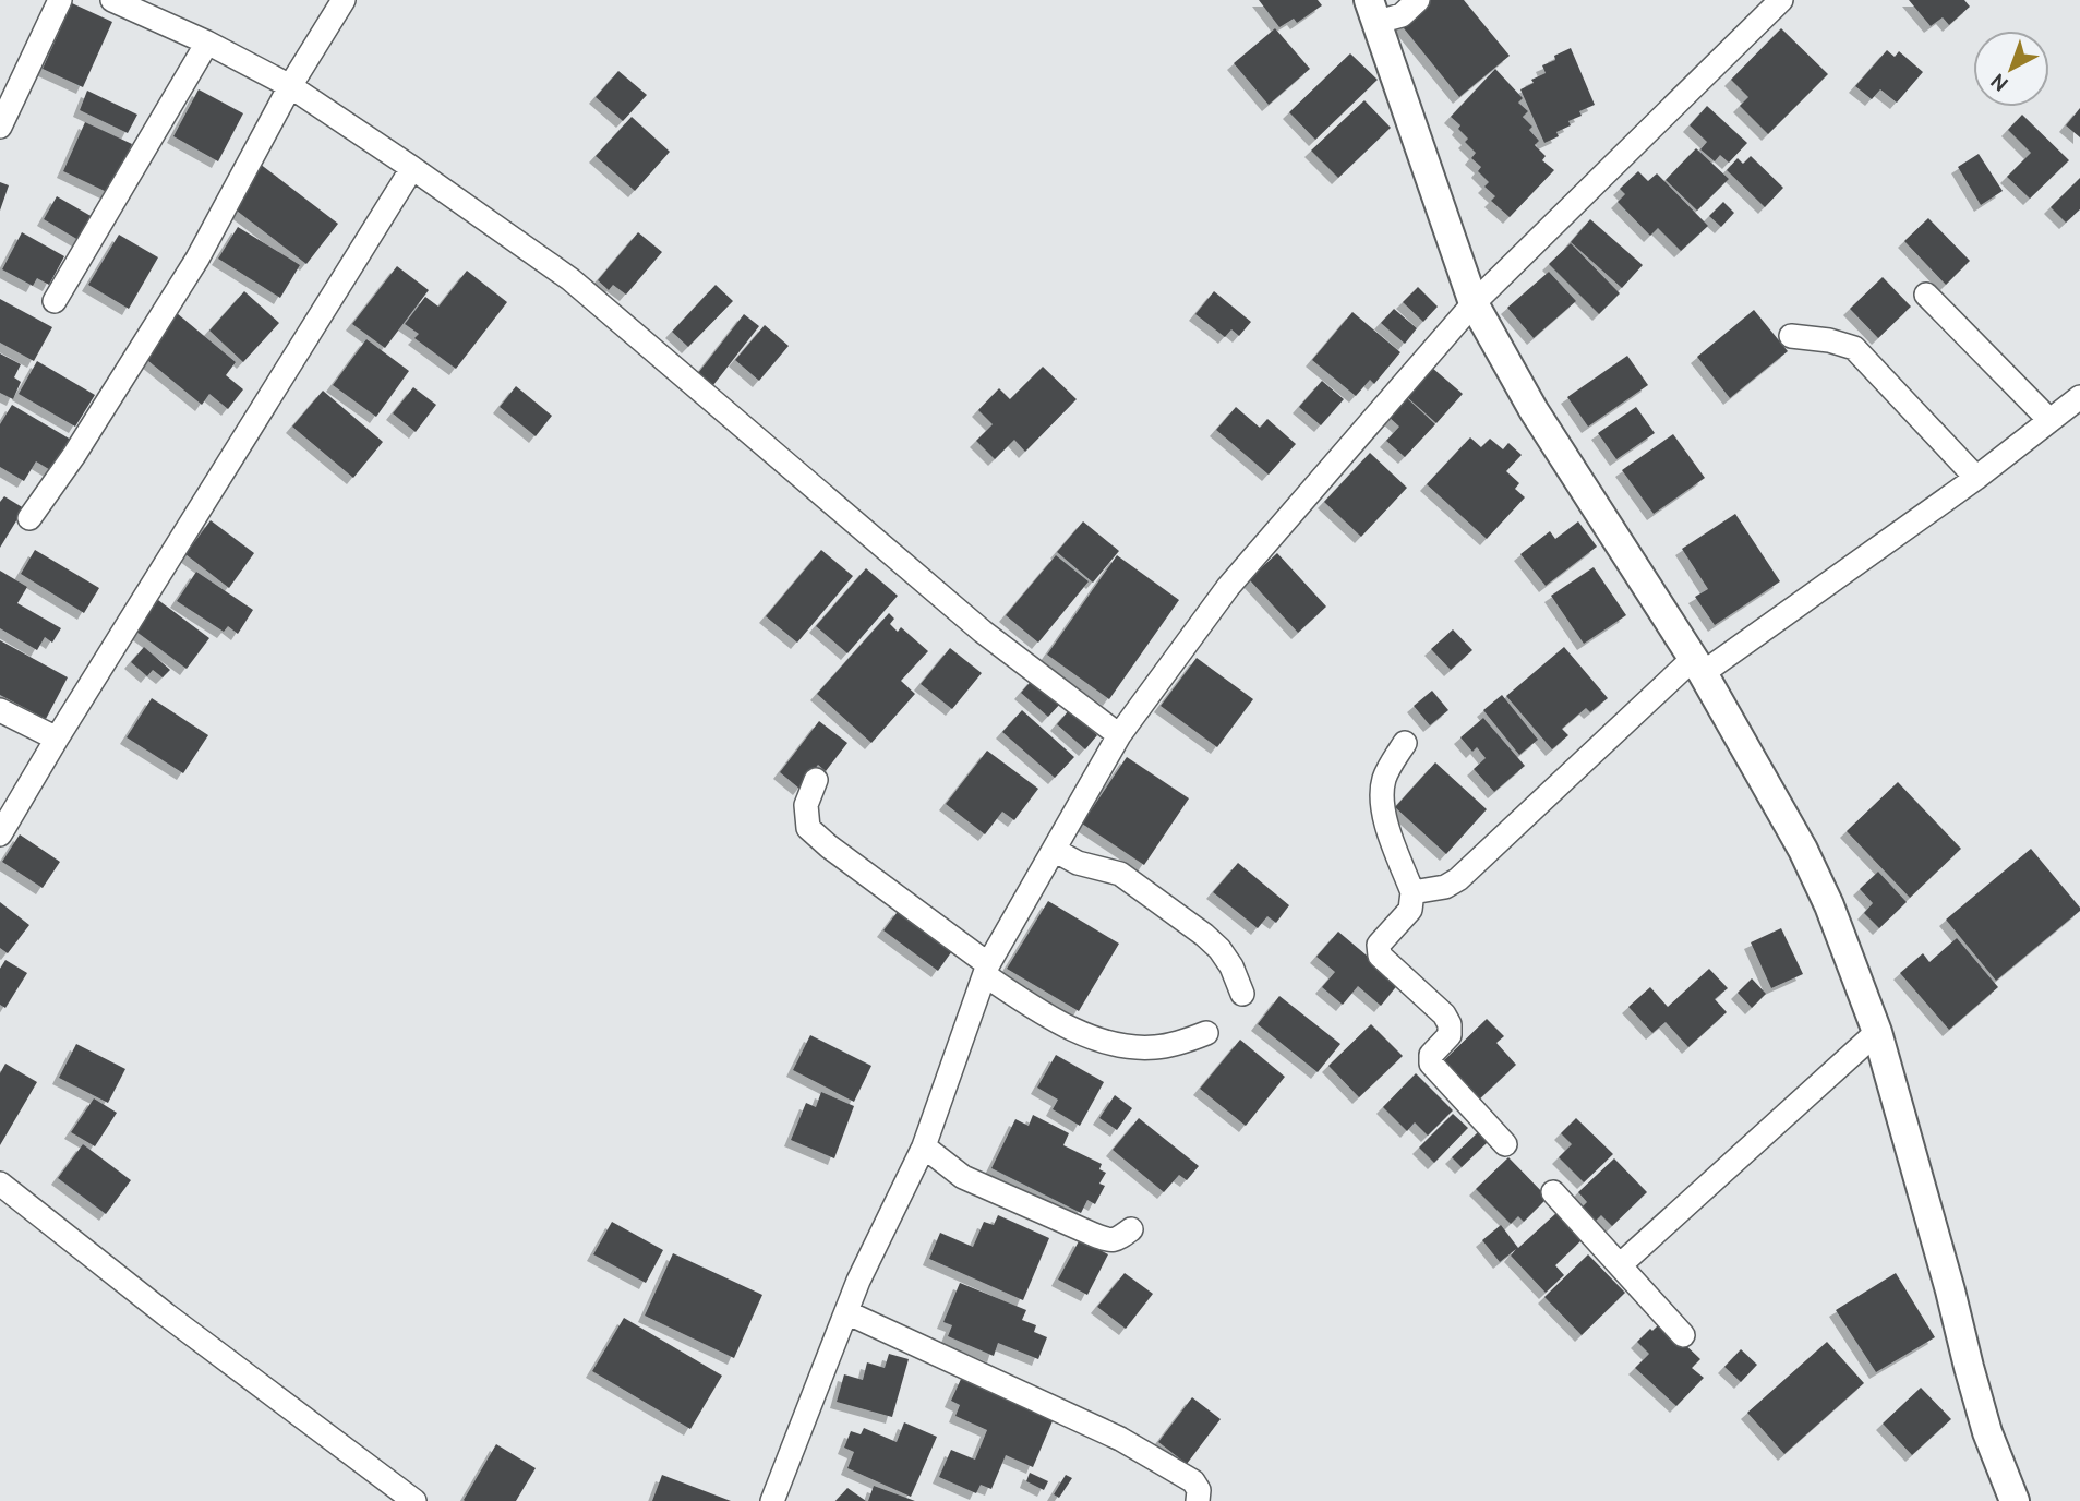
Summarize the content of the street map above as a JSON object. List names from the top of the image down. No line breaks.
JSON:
{"north":"bottom left"}
